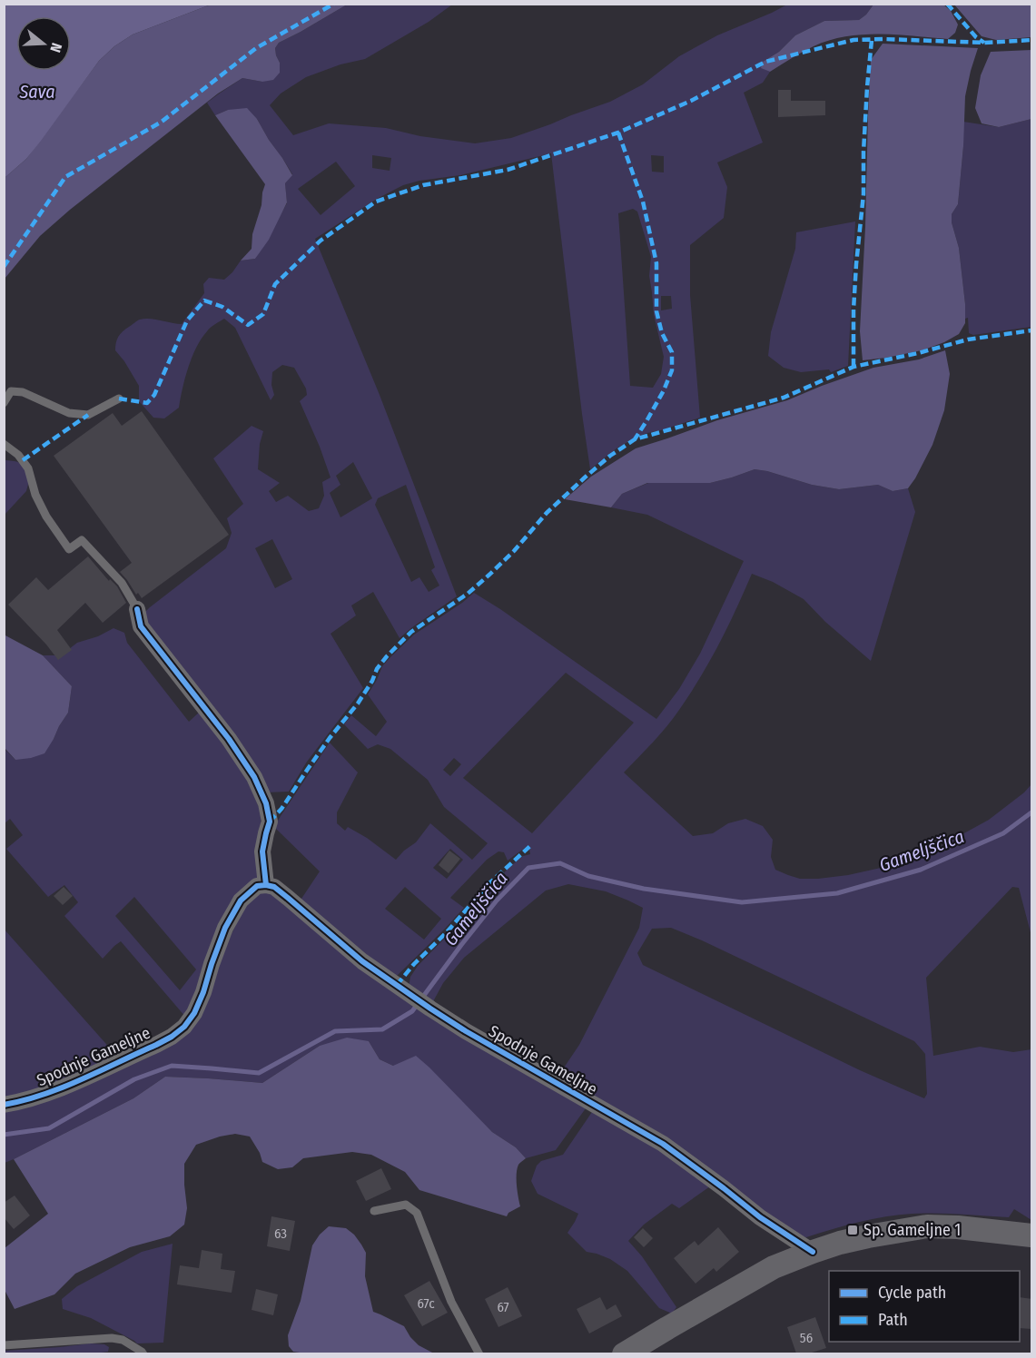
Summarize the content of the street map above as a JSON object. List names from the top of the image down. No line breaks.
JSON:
{"streets":{"street":["Spodnje Gameljne"]},"water":["Sava","Gameljščica"],"places":{"transit":["Sp. Gameljne 1"]},"house_numbers":["63","67c","67","56"],"legend":["Cycle path","Path"],"north":"right"}
